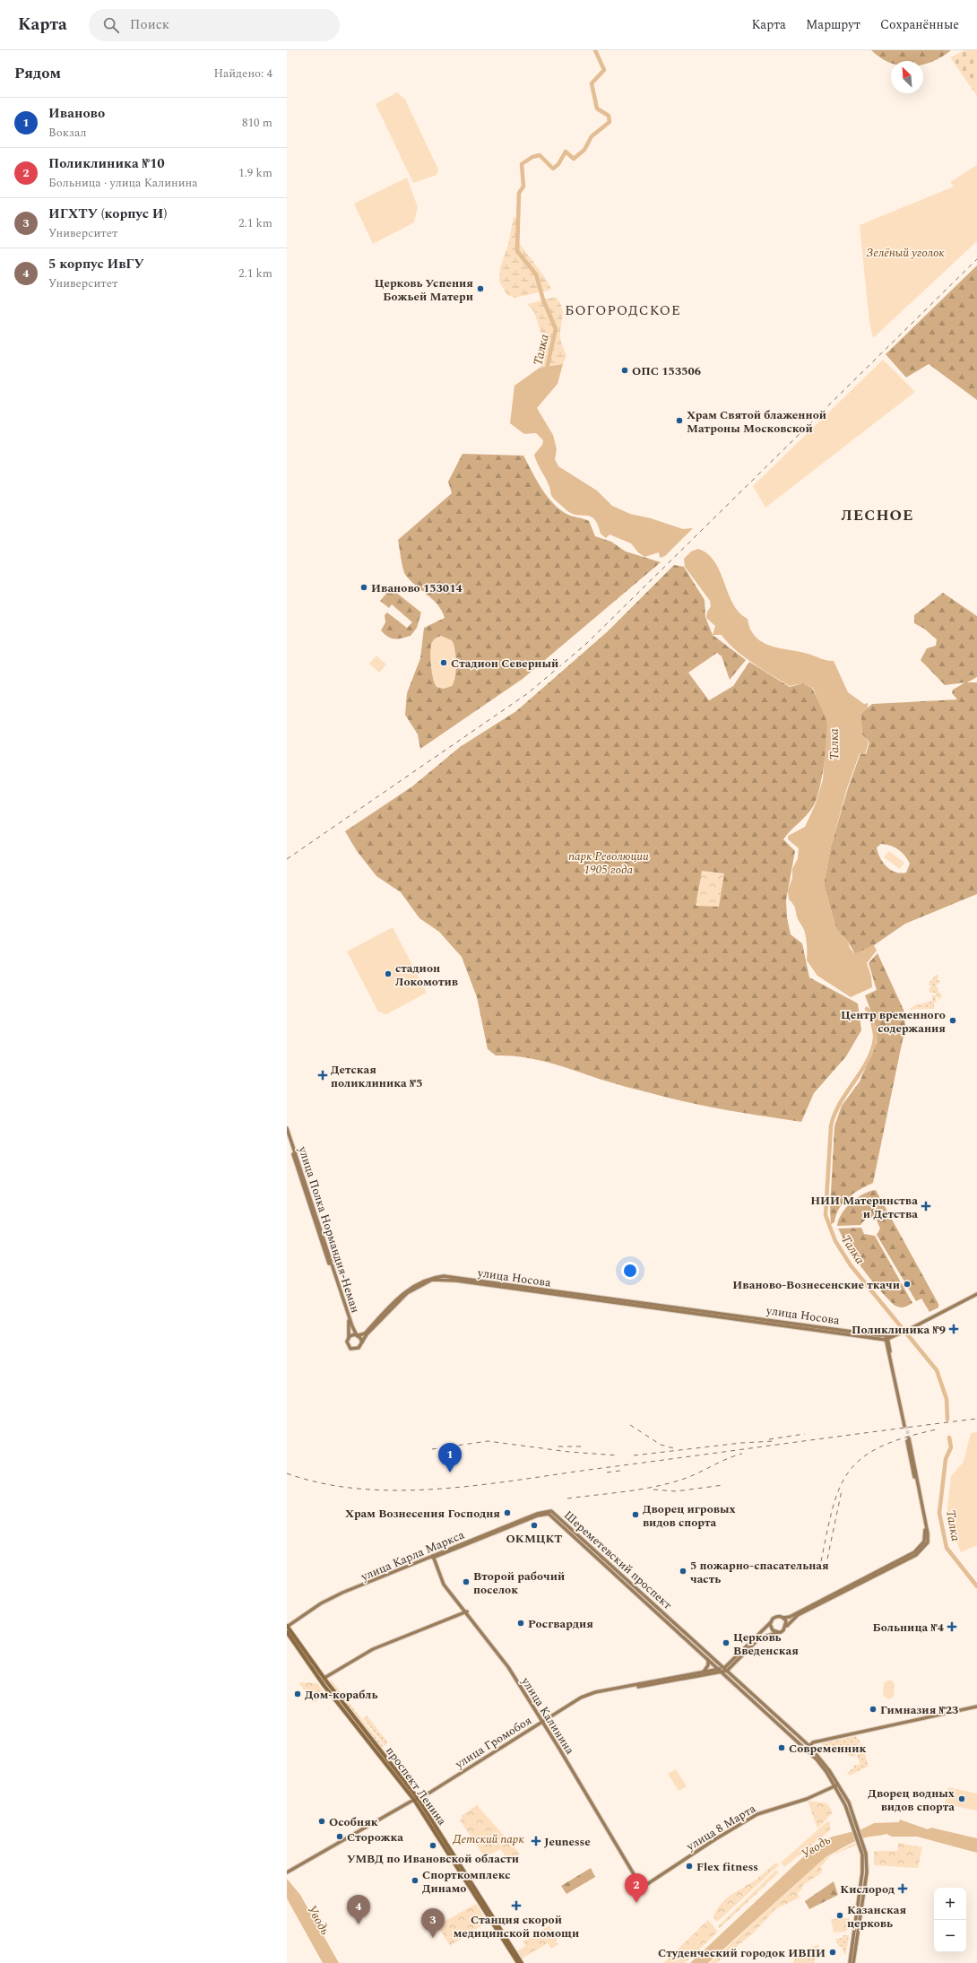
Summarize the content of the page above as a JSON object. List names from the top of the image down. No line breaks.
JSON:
{"streets":{"highway":["проспект Ленина"],"main road":["улица Полка Нормандия-Неман","улица Носова","улица Карла Маркса","Шереметевский проспект","улица Калинина","улица Громобоя","улица 8 Марта"]},"crossings":[["улица Полка Нормандия-Неман","улица Носова"],["улица Карла Маркса","Шереметевский проспект"],["улица Карла Маркса","улица Калинина"],["улица Карла Маркса","проспект Ленина"],["Шереметевский проспект","улица Громобоя"],["Шереметевский проспект","улица 8 Марта"],["улица Калинина","улица Громобоя"],["улица Калинина","улица 8 Марта"],["улица Громобоя","проспект Ленина"]],"districts":["БОГОРОДСКОЕ","ЛЕСНОЕ"],"water":["Талка","Уводь"],"parks":["Зелёный уголок","парк Революции 1905 года","Детский парк"],"places":{"other":["Церковь Успения Божьей Матери","ОПС 153506","Храм Святой блаженной Матроны Московской","Иваново 153014","Стадион Северный","стадион Локомотив","Центр временного содержания","Иваново-Вознесенские ткачи","Храм Вознесения Господня","Дворец игровых видов спорта","ОКМЦКТ","5 пожарно-спасательная часть","Второй рабочий поселок","Росгвардия","Церковь Введенская","Дом-корабль","Гимназия №23","Современник","Дворец водных видов спорта","Особняк","Сторожка","УМВД по Ивановской области","Flex fitness","Спорткомплекс Динамо","Казанская церковь","Студенческий городок ИВПИ"],"health":["Детская поликлиника №5","НИИ Материнства и Детства","Поликлиника №9","Больница №4","Jeunesse","Кислород","Станция скорой медицинской помощи"]},"north":"top left","page":{"header":"Карта","search":"Поиск","nav":["Карта","Маршрут","Сохранённые"],"heading":["Рядом","Найдено: 4"],"list":[{"mark":"1","name":"Иваново","note":"Вокзал","value":"810 m"},{"mark":"2","name":"Поликлиника №10","note":"Больница · улица Калинина","value":"1.9 km"},{"mark":"3","name":"ИГХТУ (корпус И)","note":"Университет","value":"2.1 km"},{"mark":"4","name":"5 корпус ИвГУ","note":"Университет","value":"2.1 km"}],"pins":["1","2","4","3"],"map_buttons":["+","−"]}}
